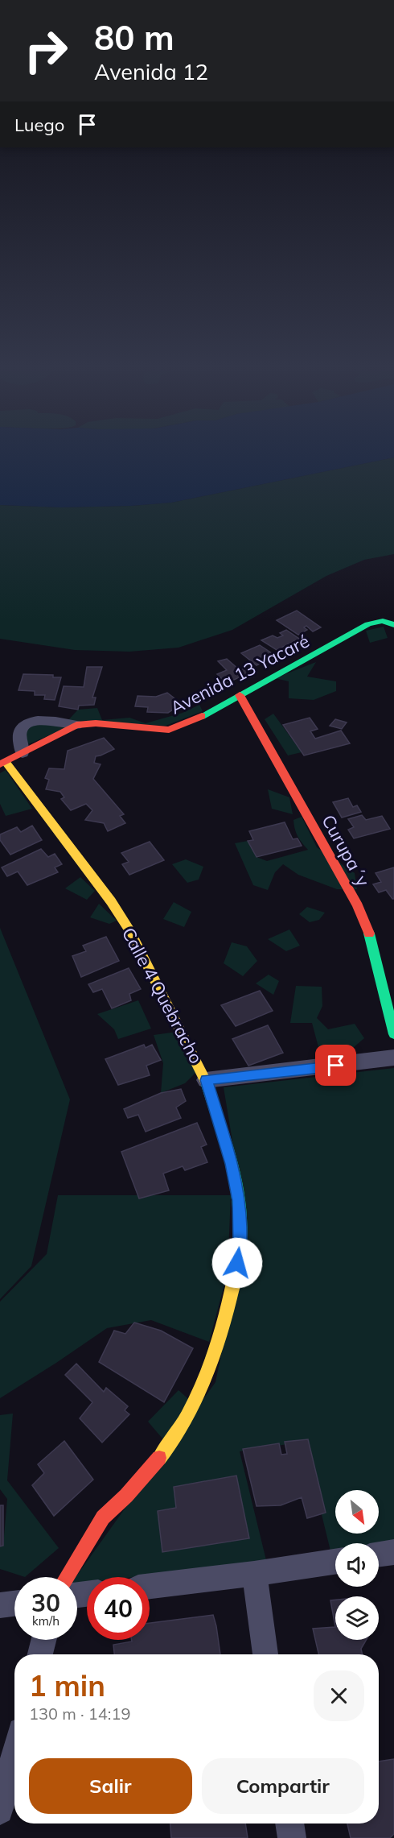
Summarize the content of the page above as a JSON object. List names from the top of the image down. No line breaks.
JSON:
{"streets":{"street":["Avenida 13 Yacaré","Curupa´y","Calle 4 Quebracho"]},"crossings":[["Avenida 13 Yacaré","Curupa´y"],["Avenida 13 Yacaré","Calle 4 Quebracho"]],"north":"bottom right","page":{"turn":["80 m","Avenida 12"],"then":"Luego","speed":"30 km/h","limit":"40","heading":["1 min","130 m · 14:19"],"buttons":["Salir","Compartir"]}}
